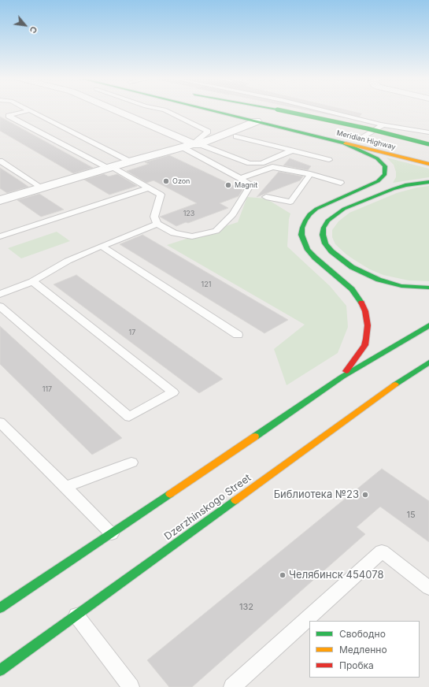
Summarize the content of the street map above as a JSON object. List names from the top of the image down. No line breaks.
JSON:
{"streets":{"main road":["Meridian Highway","Dzerzhinskogo Street"]},"places":["Ozon","Magnit","Библиотека №23","Челябинск 454078"],"house_numbers":["123","121","17","117","15","132"],"legend":["Свободно","Медленно","Пробка"],"north":"bottom right"}
